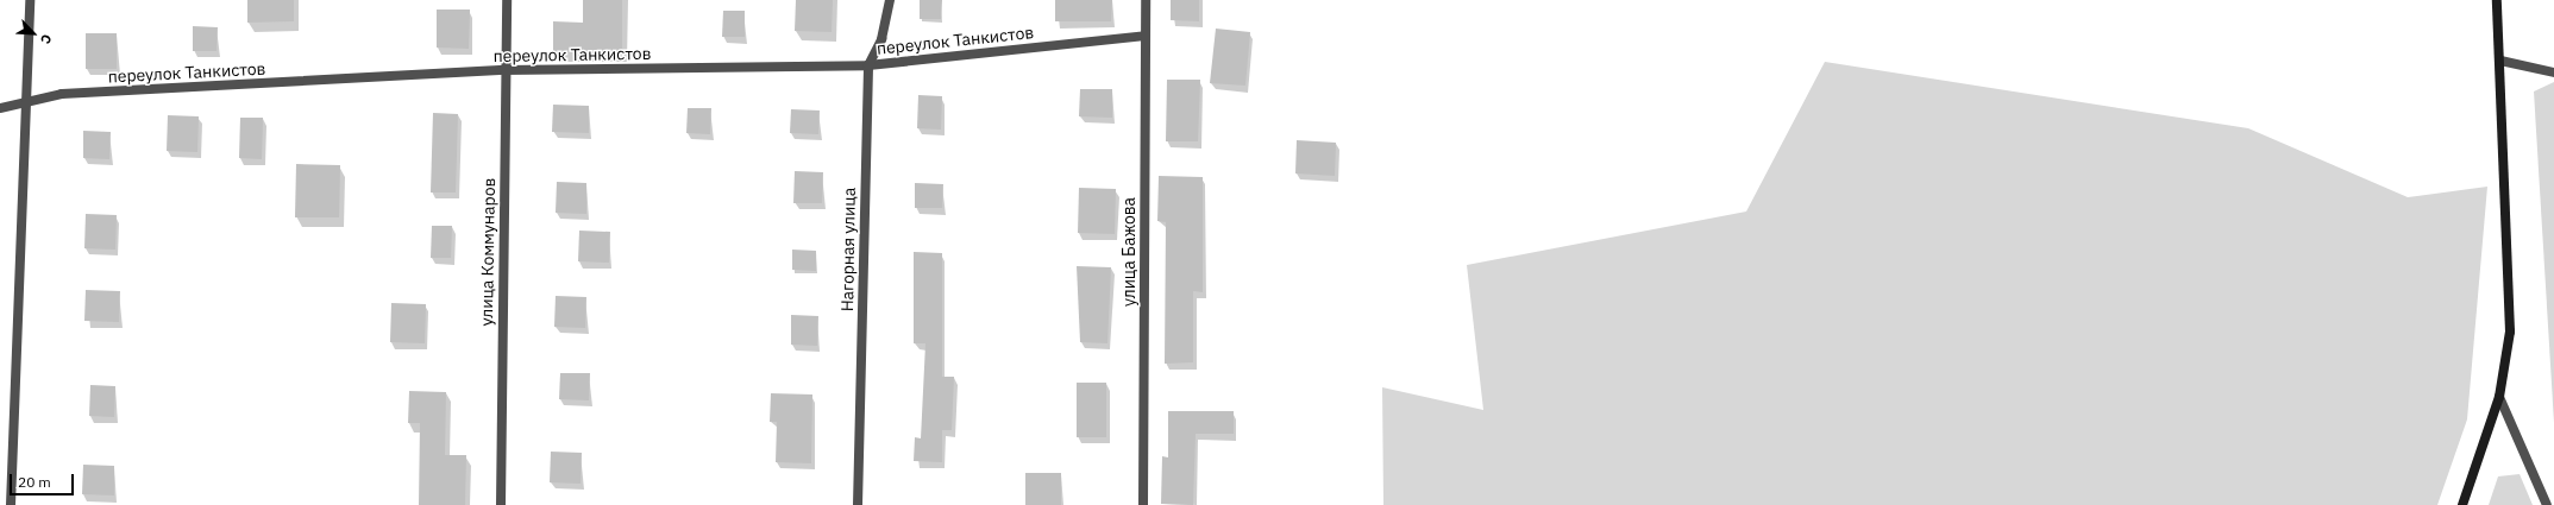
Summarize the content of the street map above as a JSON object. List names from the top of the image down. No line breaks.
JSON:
{"streets":{"street":["переулок Танкистов","Нагорная улица","улица Коммунаров","улица Бажова"]},"crossings":[["переулок Танкистов","Нагорная улица"],["переулок Танкистов","улица Коммунаров"],["переулок Танкистов","улица Бажова"]],"scale_bar":"20 m","north":"bottom right"}
